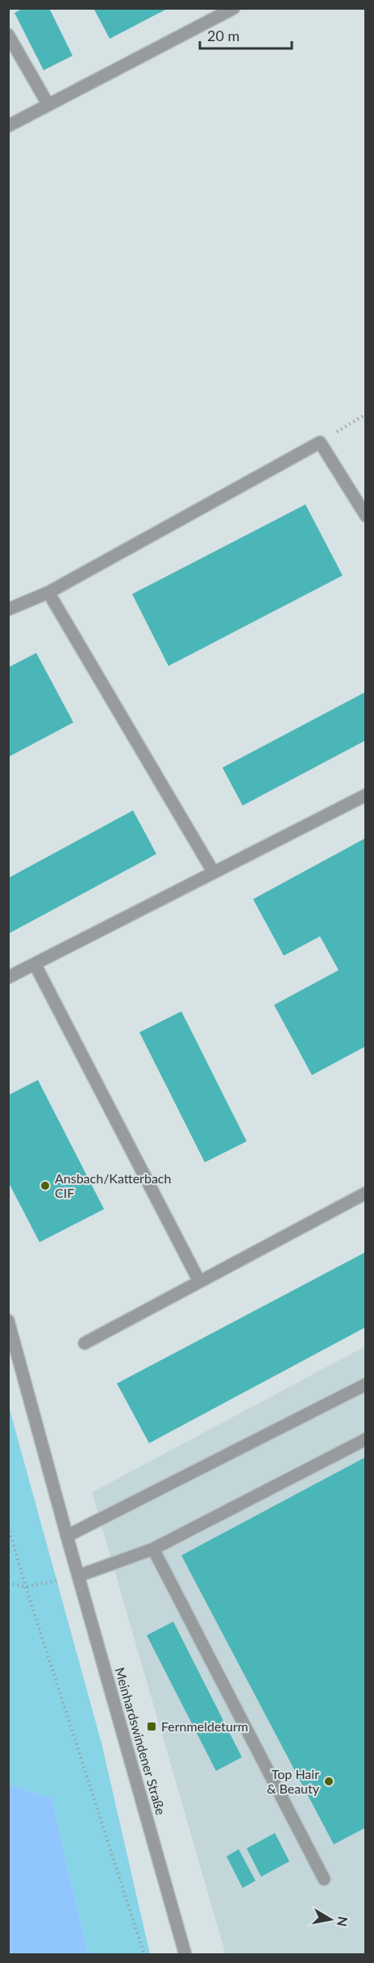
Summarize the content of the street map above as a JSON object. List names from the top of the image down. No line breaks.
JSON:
{"streets":{"street":["Meinhardswindener Straße"]},"places":{"other":["Ansbach/Katterbach CIF","Top Hair & Beauty"],"transit":["Fernmeldeturm"]},"scale_bar":"20 m","north":"right"}
